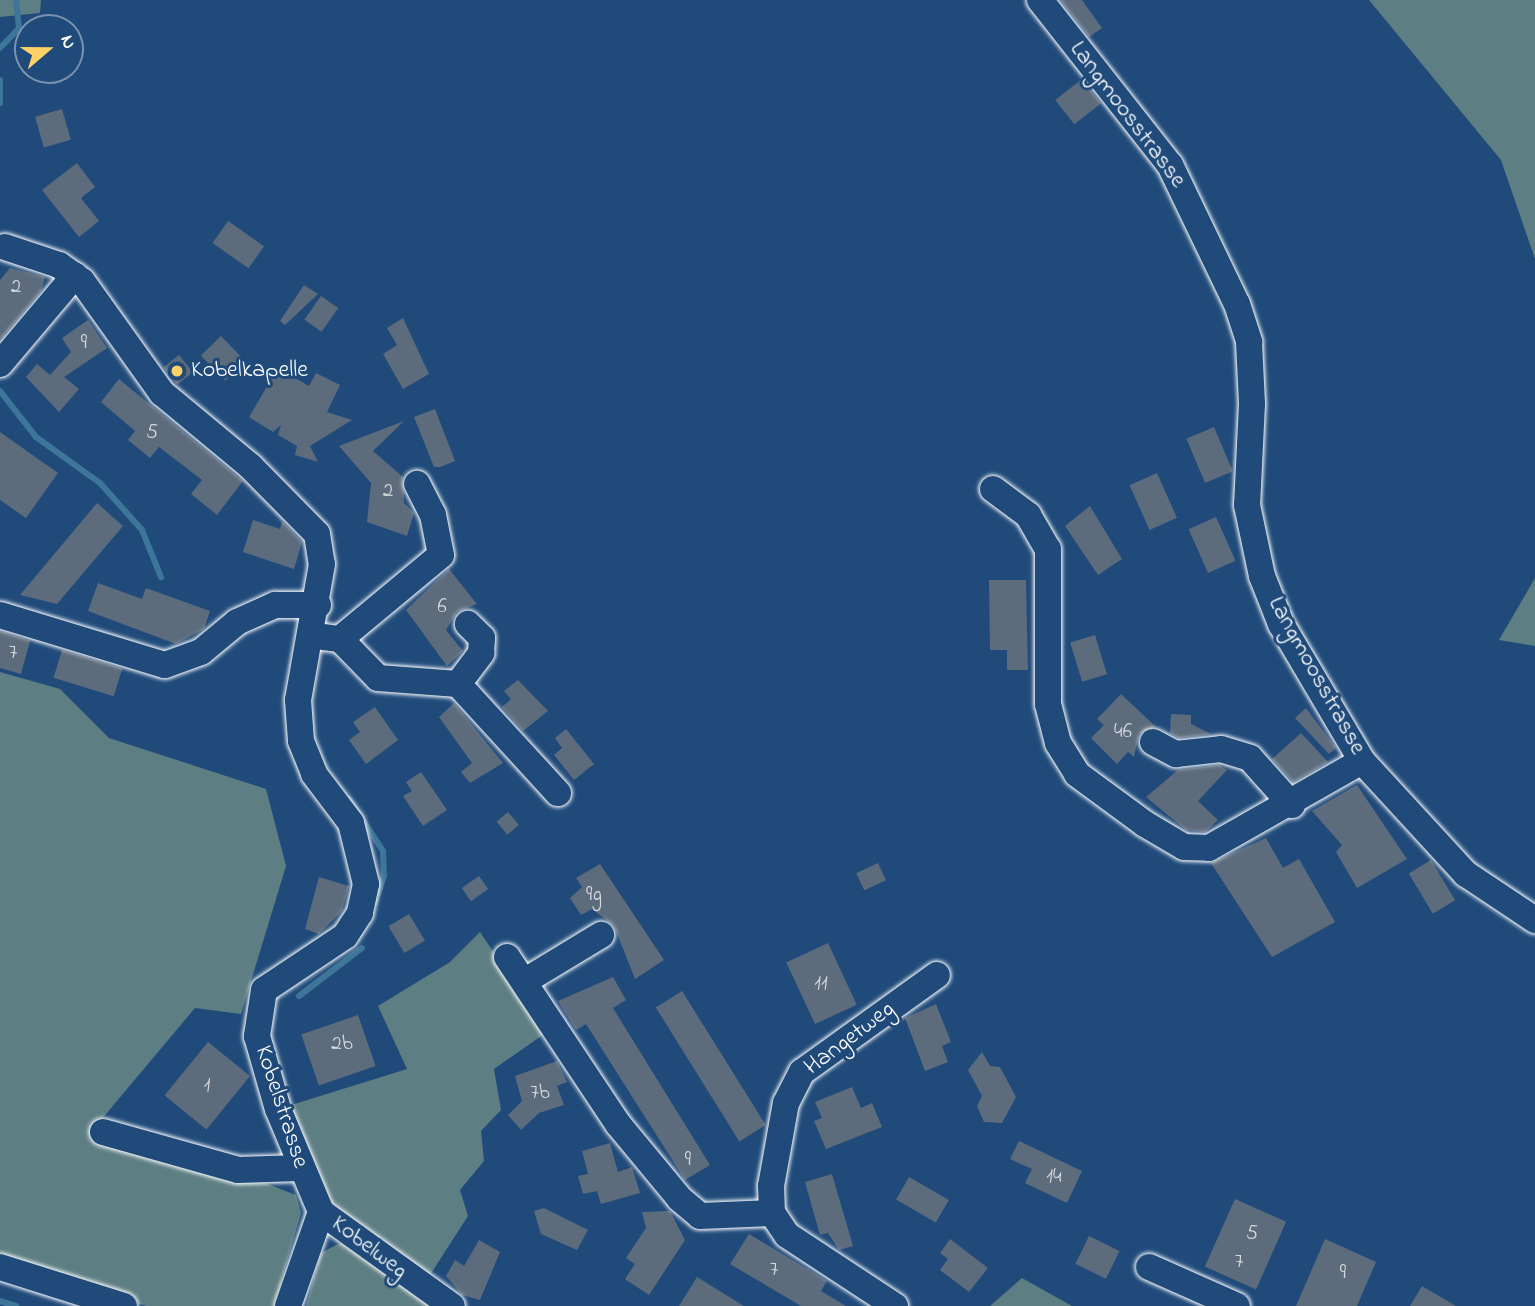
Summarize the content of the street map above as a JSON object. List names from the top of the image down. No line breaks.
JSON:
{"streets":{"street":["Langmoosstrasse","Hangetweg","Kobelstrasse","Kobelweg"]},"crossings":[["Kobelstrasse","Kobelweg"]],"places":["Kobelkapelle"],"house_numbers":["2","9","5","2","6","7","46","9g","11","2b","1","7b","9","14","5","7","7","9"],"north":"right"}
